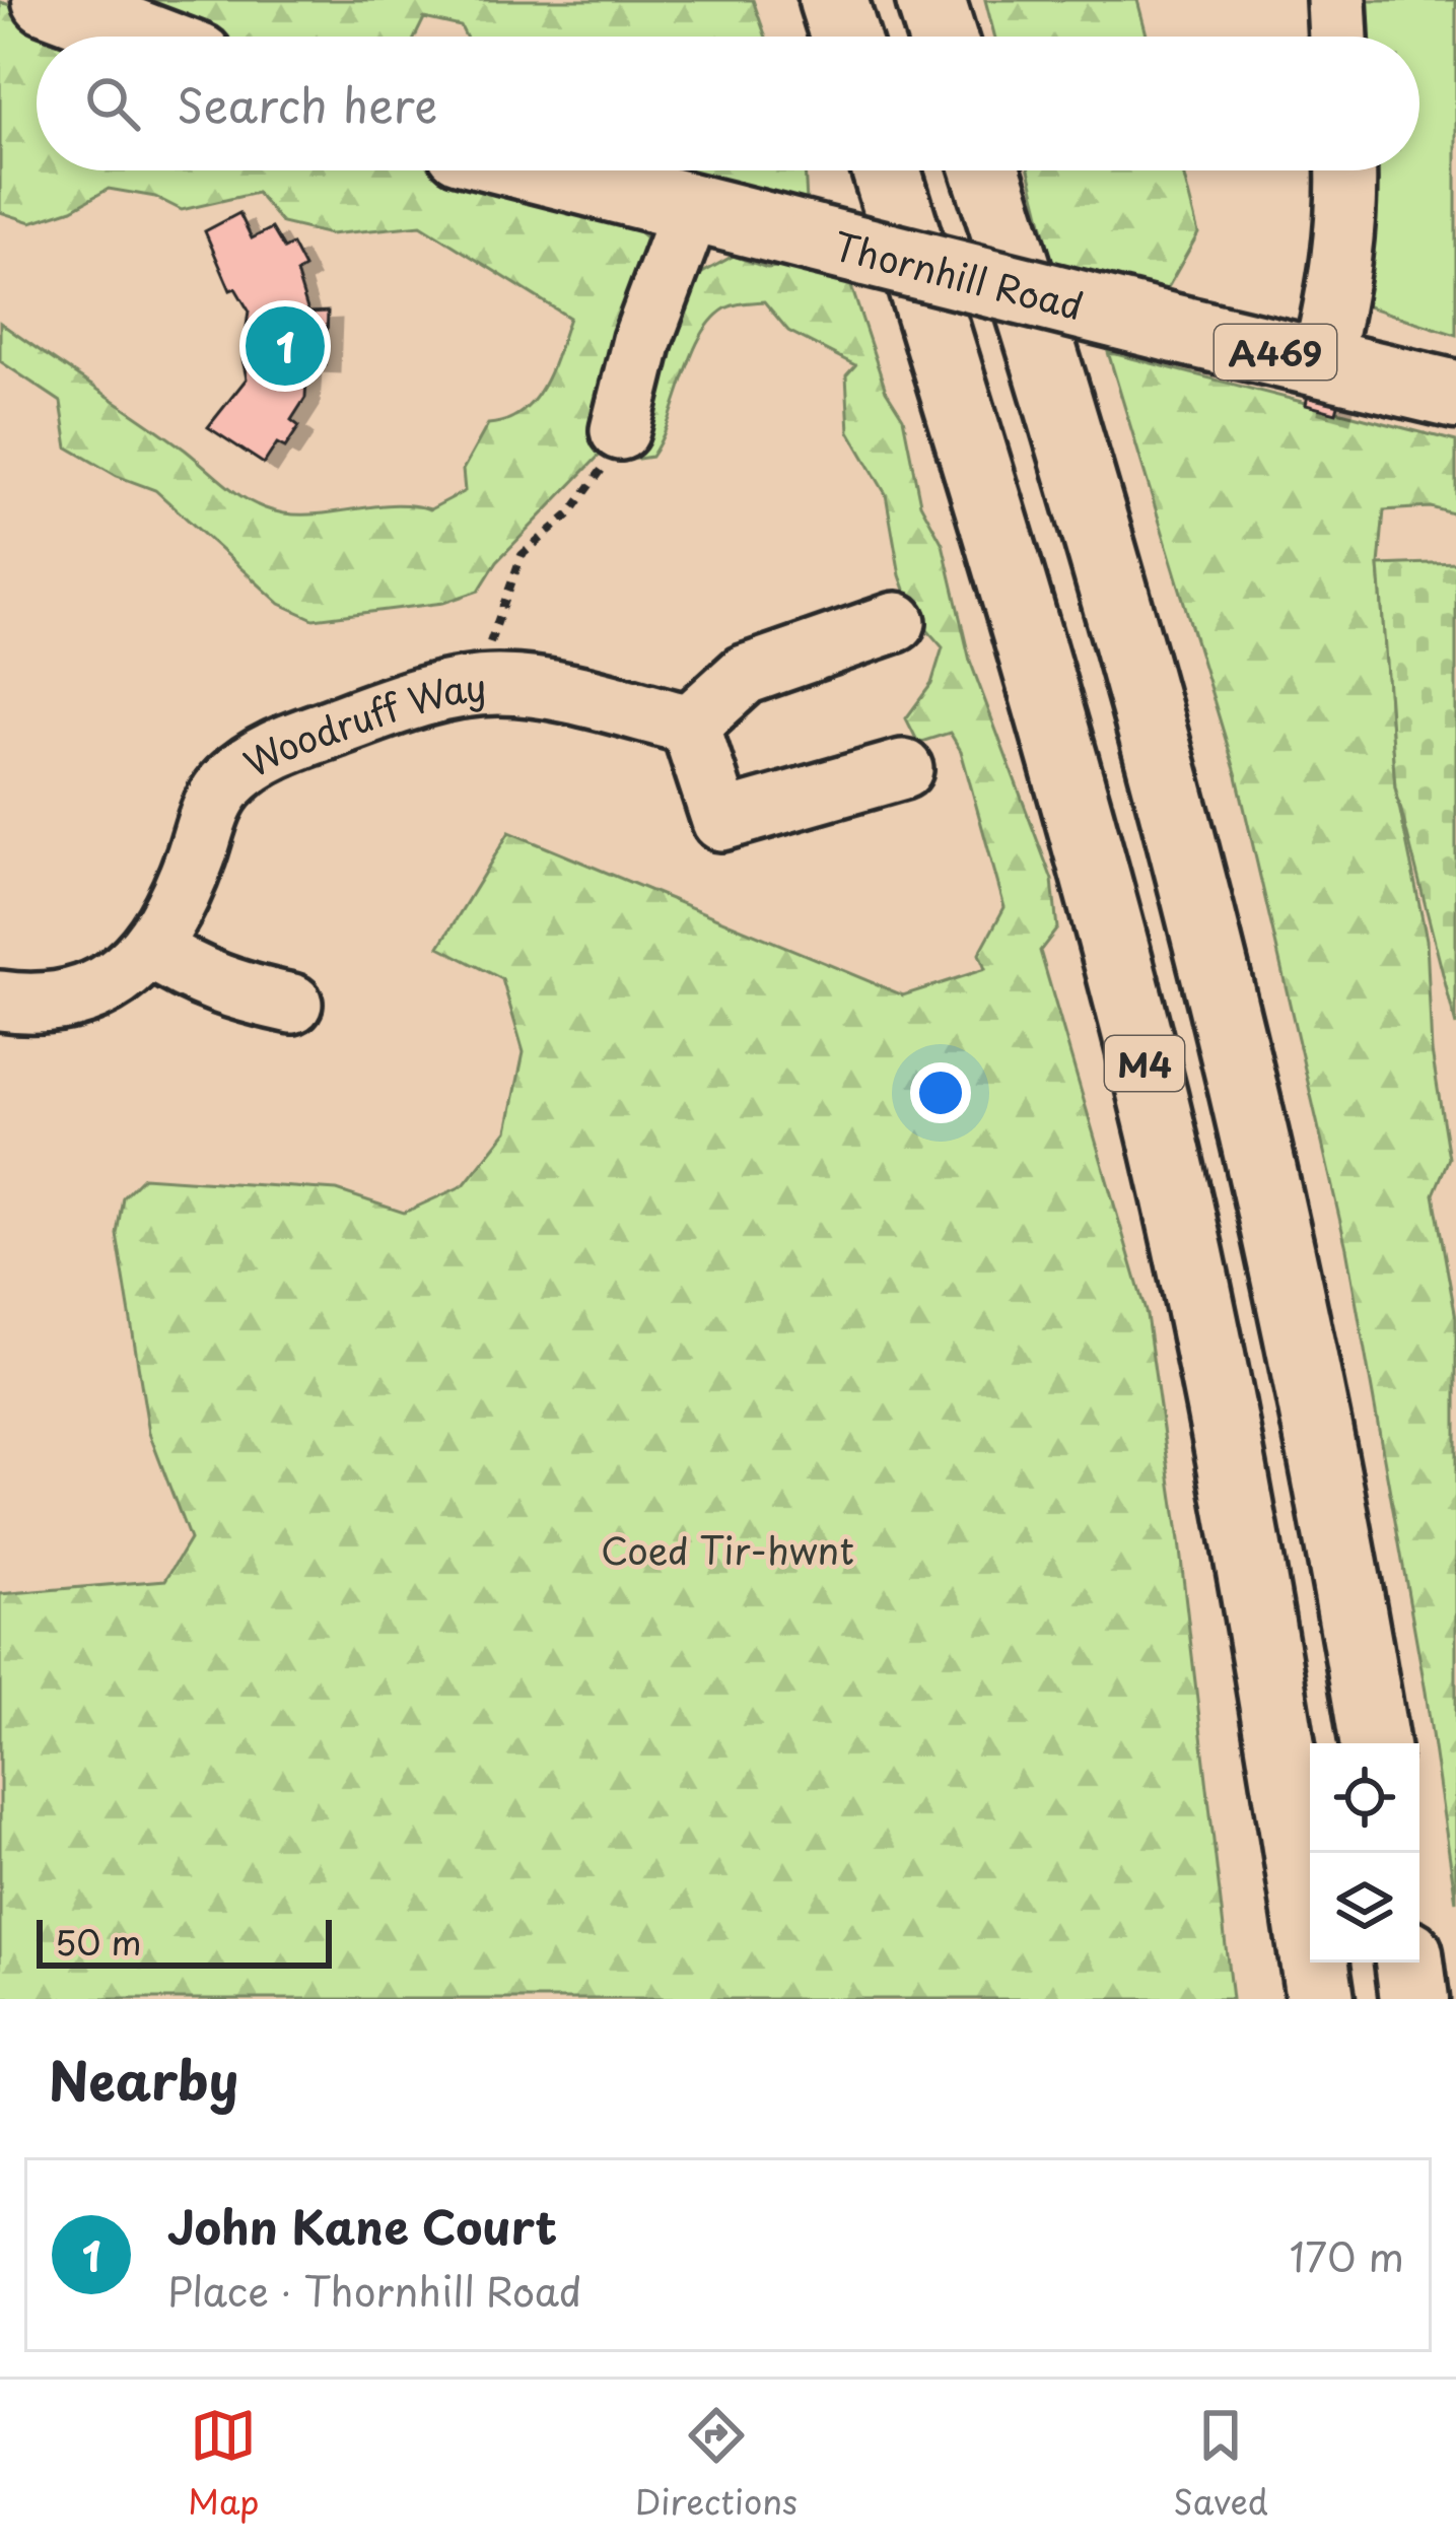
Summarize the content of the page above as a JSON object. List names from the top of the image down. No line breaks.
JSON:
{"streets":{"main road":["Thornhill Road","A469","M4"],"street":["Woodruff Way"]},"parks":["Coed Tir-hwnt"],"scale_bar":"50 m","page":{"search":"Search here","pins":"1","scale":"50 m","heading":"Nearby","list":[{"mark":"1","name":"John Kane Court","note":"Place · Thornhill Road","value":"170 m"}],"nav":["Map","Directions","Saved"]}}
